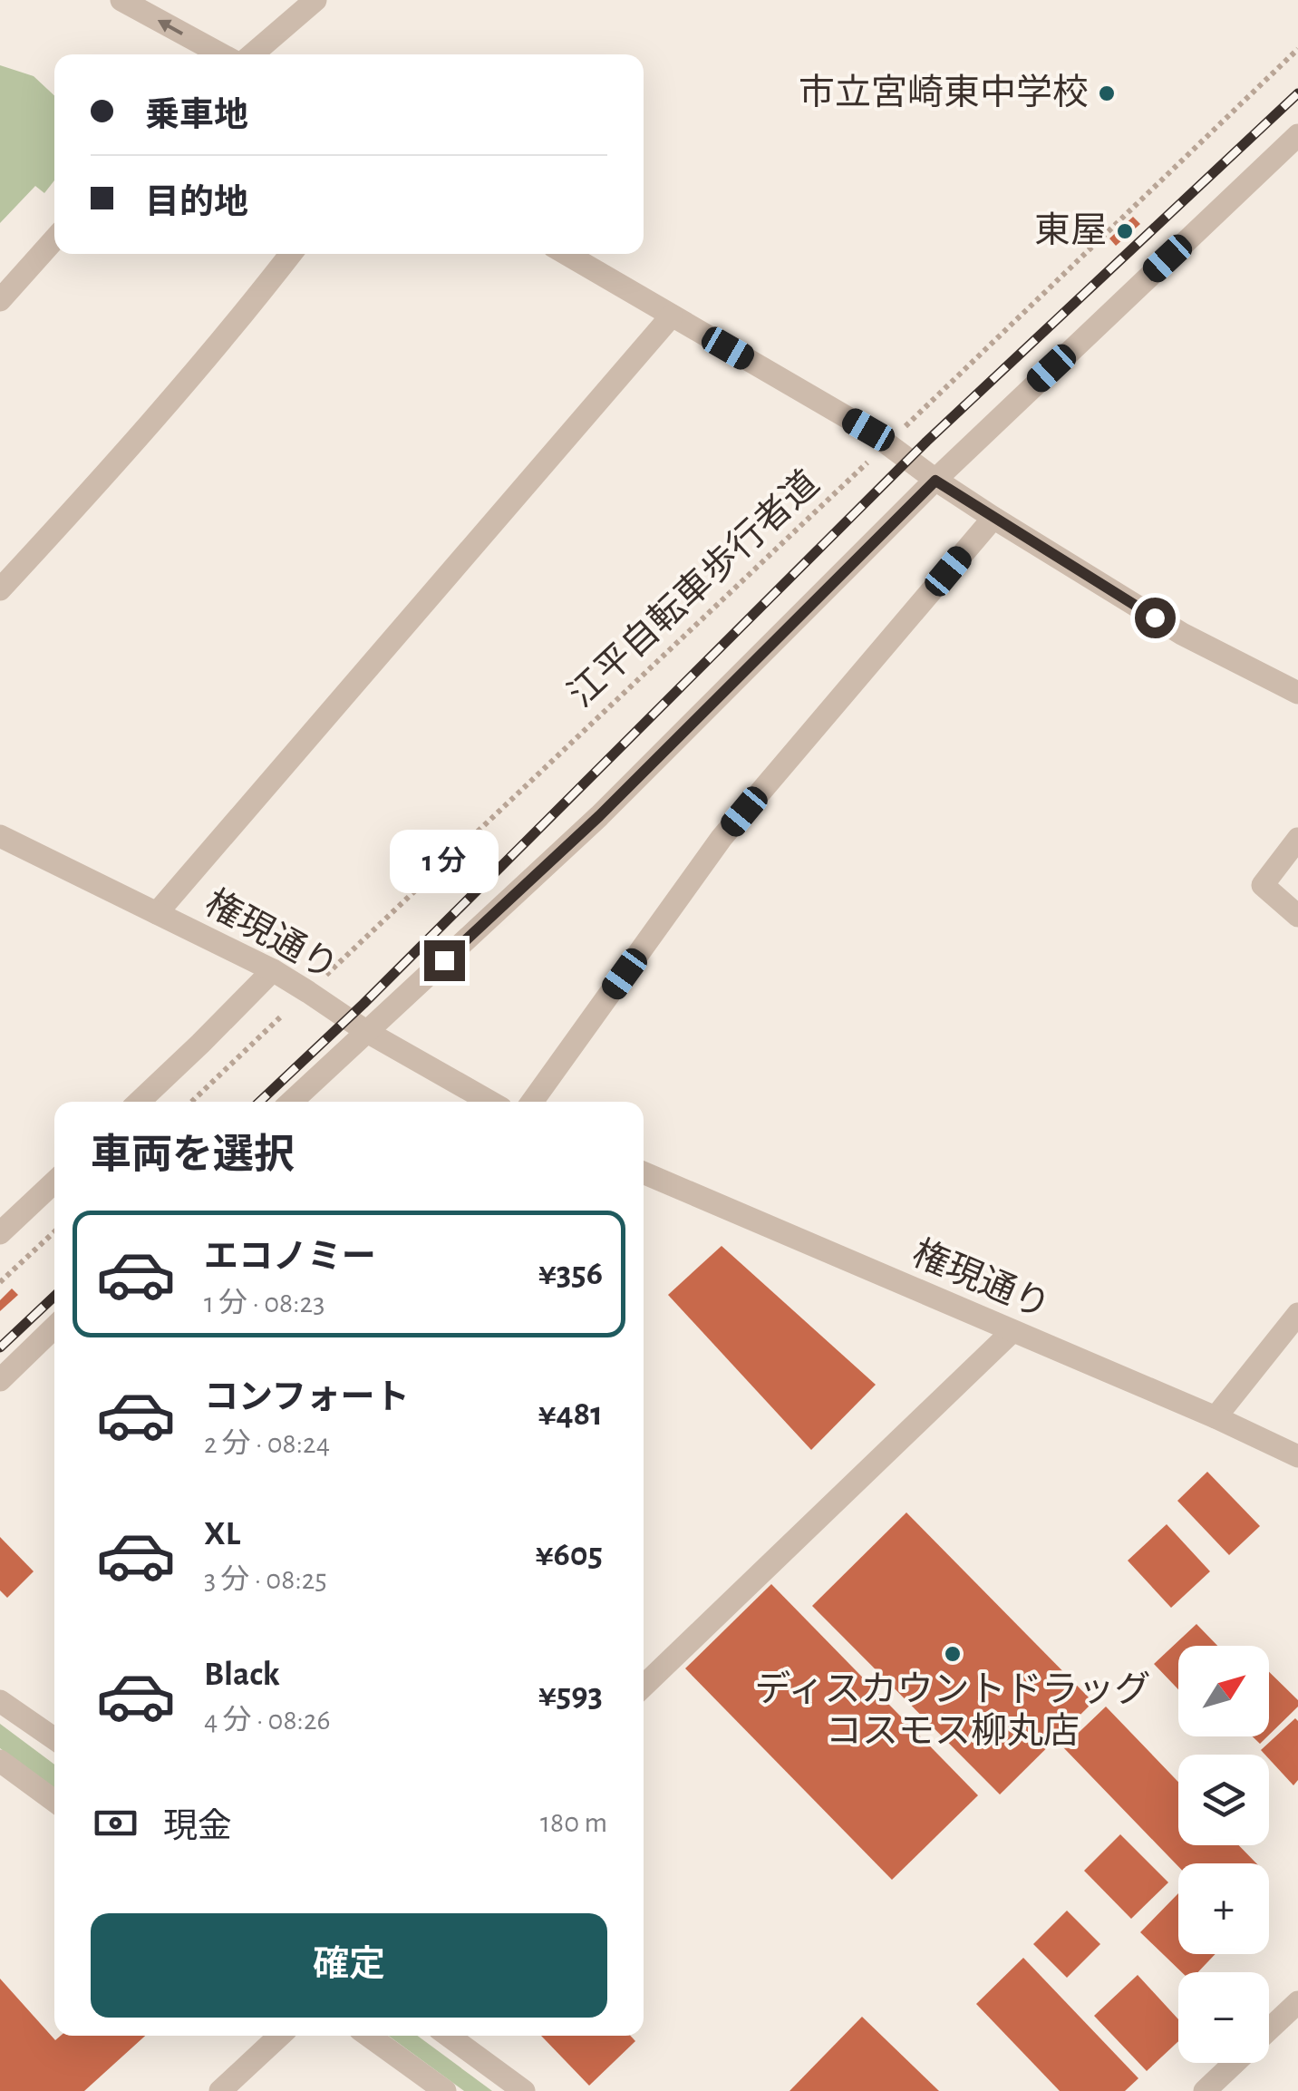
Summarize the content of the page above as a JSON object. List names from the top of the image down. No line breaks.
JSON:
{"streets":{"street":["権現通り"],"path":["江平自転車歩行者道"]},"places":["市立宮崎東中学校","東屋","ディスカウントドラッグ コスモス柳丸店"],"north":"top right","page":{"banner":["乗車地","目的地"],"bubble":"1 分","heading":"車両を選択","list":[{"name":"エコノミー","note":"1 分 · 08:23","value":"¥356"},{"name":"コンフォート","note":"2 分 · 08:24","value":"¥481"},{"name":"XL","note":"3 分 · 08:25","value":"¥605"},{"name":"Black","note":"4 分 · 08:26","value":"¥593"}],"map_buttons":["+","−"],"pay":["現金","180 m"],"buttons":"確定"}}
